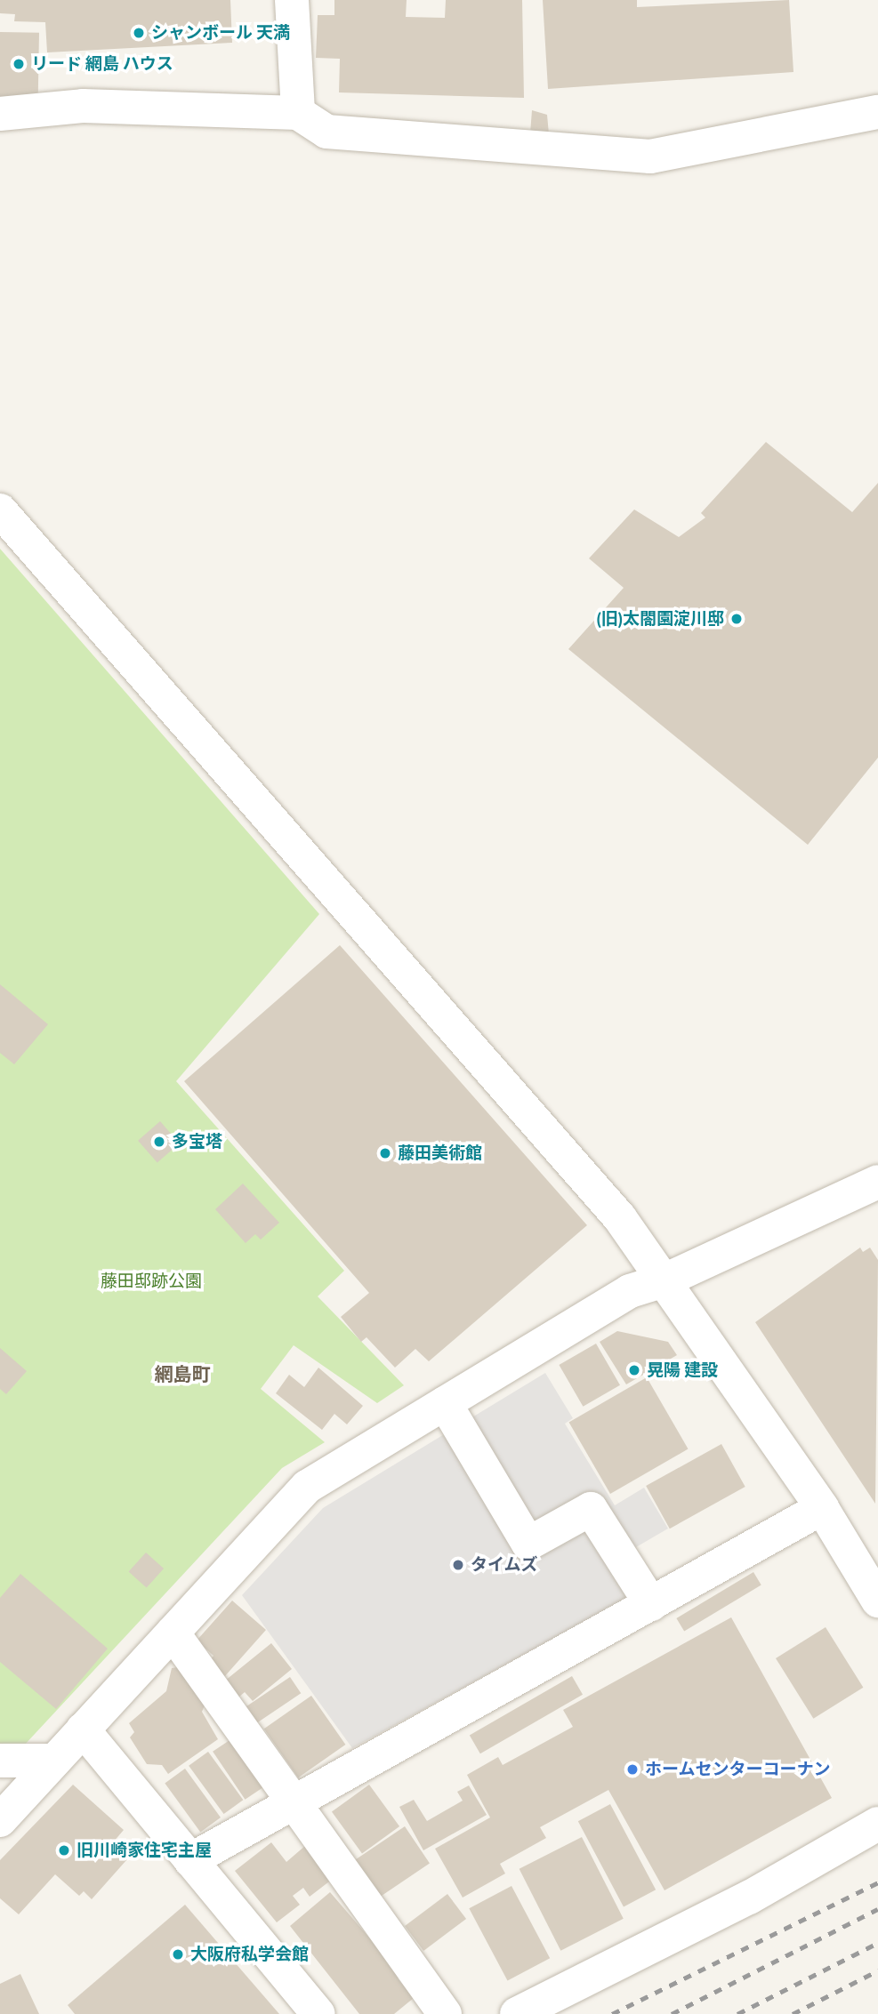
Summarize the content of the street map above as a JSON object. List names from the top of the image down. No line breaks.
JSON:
{"districts":["網島町"],"parks":["藤田邸跡公園"],"places":["シャンボール 天満","リード 網島 ハウス","(旧)太閤園淀川邸","多宝塔","藤田美術館","晃陽 建設","タイムズ","ホームセンターコーナン","旧川崎家住宅主屋","大阪府私学会館"]}
